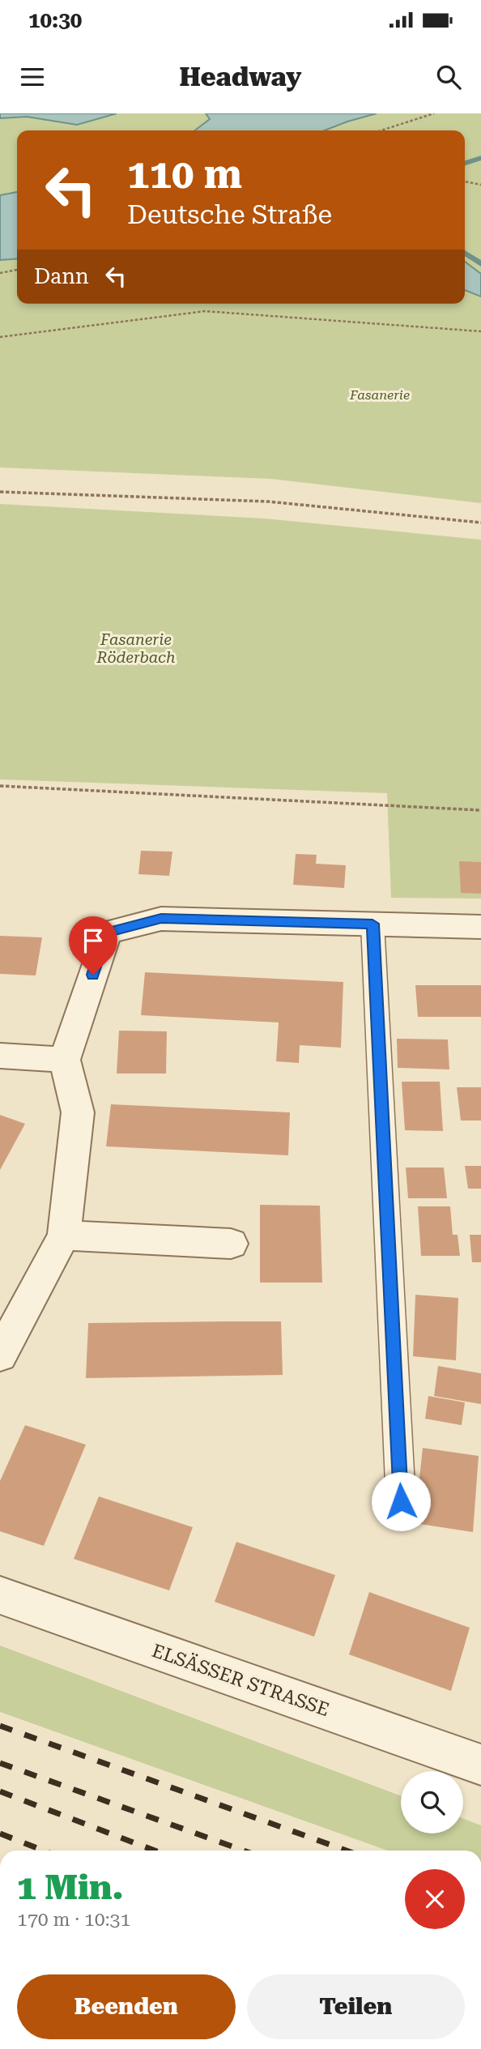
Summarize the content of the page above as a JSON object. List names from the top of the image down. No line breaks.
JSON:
{"streets":{"street":["ELSÄSSER STRASSE"]},"parks":["Fasanerie","Fasanerie Röderbach"],"page":{"status":"10:30","header":"Headway","turn":["110 m","Deutsche Straße"],"then":"Dann","heading":["1 Min.","170 m · 10:31"],"buttons":["Beenden","Teilen"]}}
